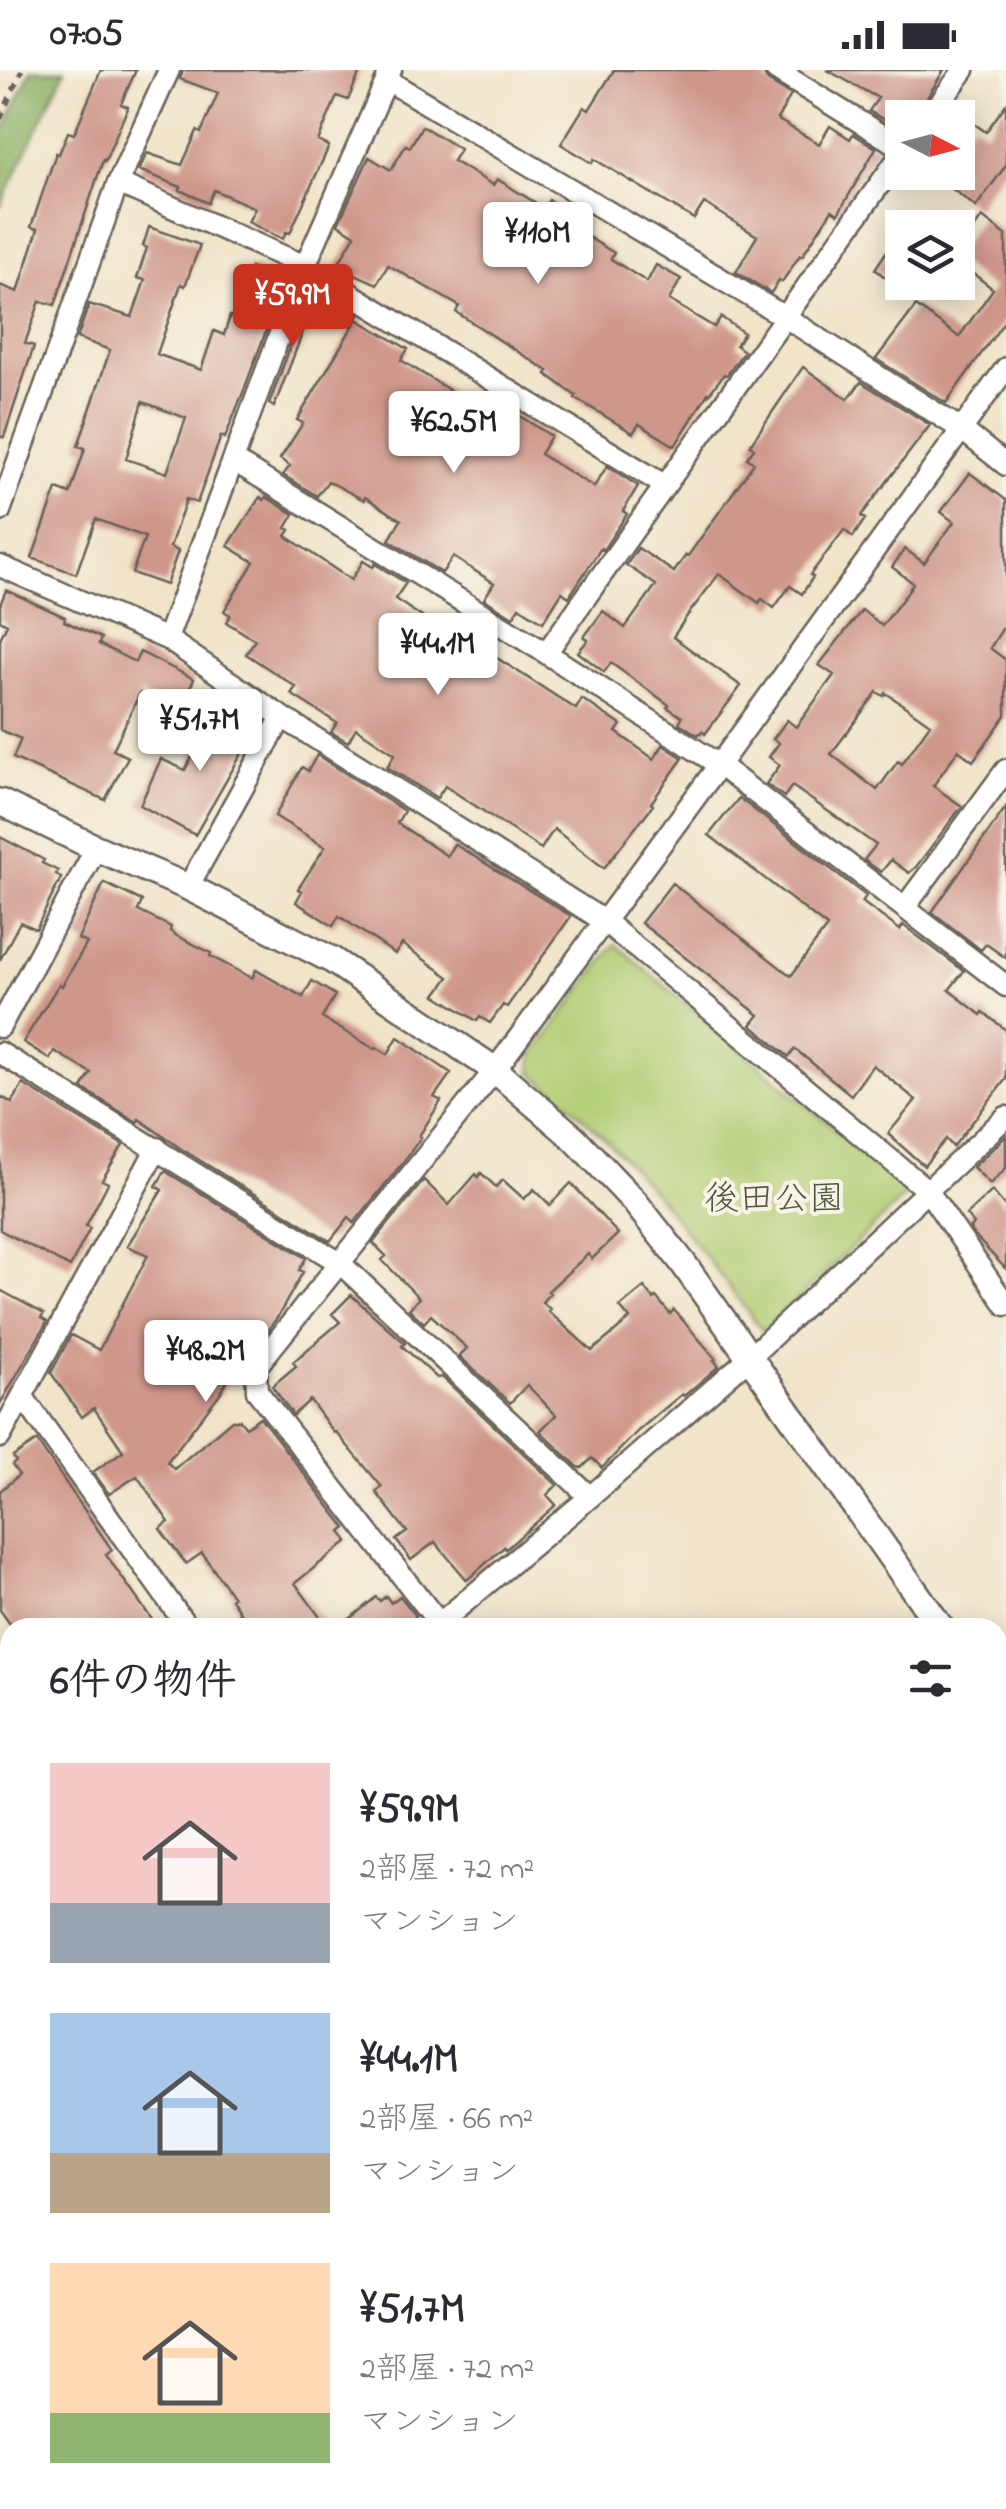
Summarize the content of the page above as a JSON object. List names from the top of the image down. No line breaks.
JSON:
{"parks":["後田公園"],"north":"right","page":{"status":"07:05","price":["¥110M","¥59.9M","¥62.5M","¥44.1M","¥51.7M","¥48.2M"],"heading":"6件の物件","list":[{"name":"¥59.9M","note":"2部屋 · 72 m² · マンション"},{"name":"¥44.1M","note":"2部屋 · 66 m² · マンション"},{"name":"¥51.7M","note":"2部屋 · 72 m² · マンション"}]}}
